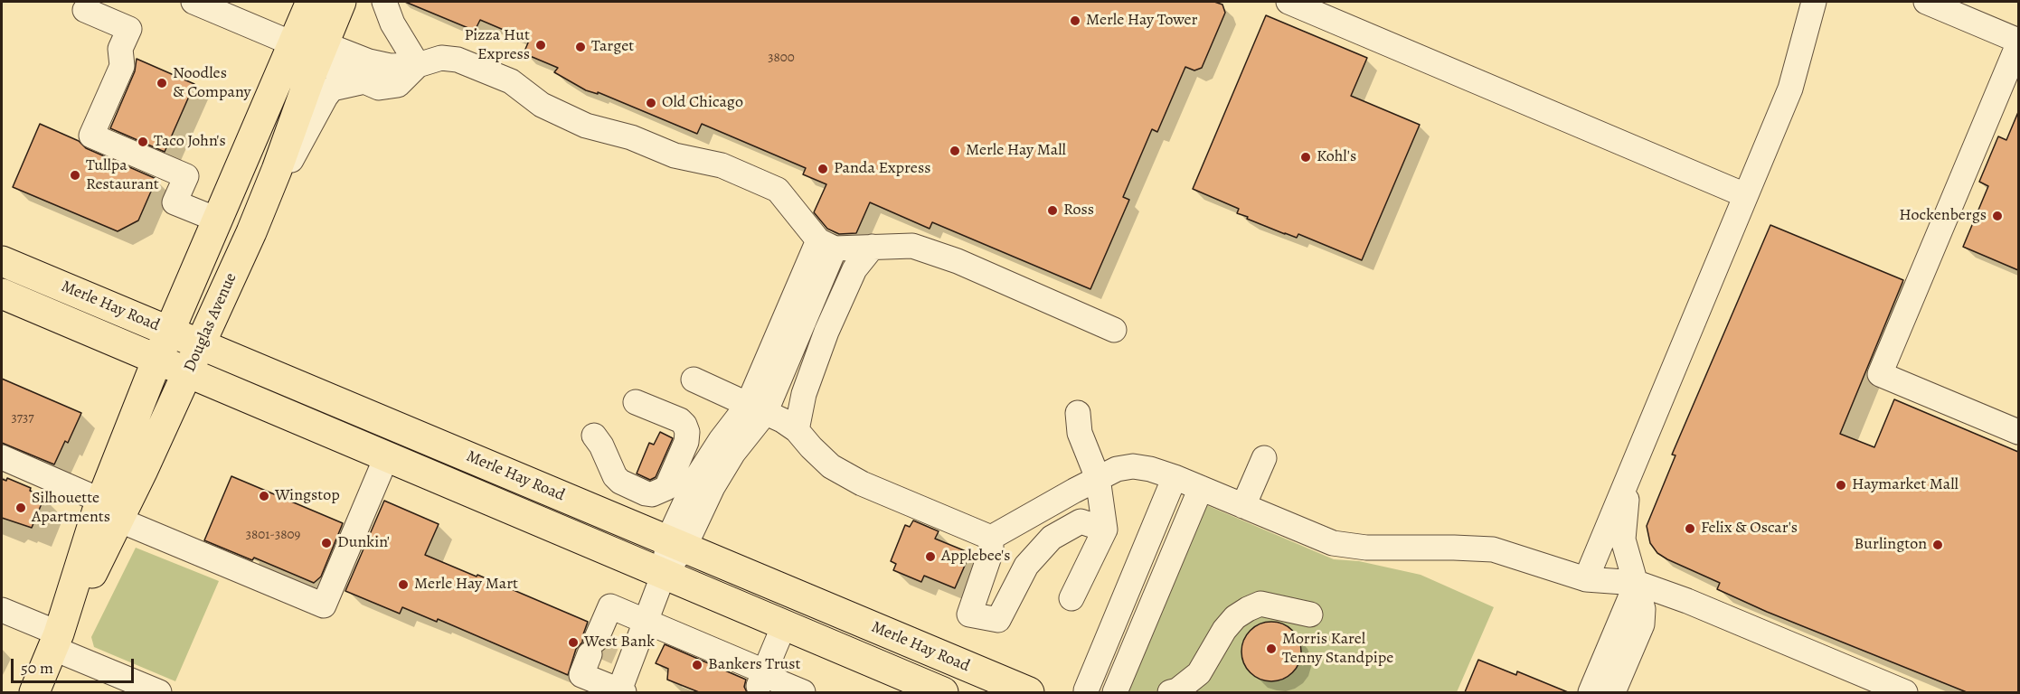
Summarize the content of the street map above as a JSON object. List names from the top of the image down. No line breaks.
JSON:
{"streets":{"main road":["Merle Hay Road","Douglas Avenue"]},"crossings":[["Merle Hay Road","Douglas Avenue"]],"places":["Merle Hay Tower","Pizza Hut Express","Target","Noodles & Company","Old Chicago","Taco John's","Merle Hay Mall","Kohl's","Panda Express","Tullpa Restaurant","Ross","Hockenbergs","Haymarket Mall","Wingstop","Silhouette Apartments","Felix & Oscar's","Dunkin'","Burlington","Applebee's","Merle Hay Mart","West Bank","Morris Karel Tenny Standpipe","Bankers Trust"],"house_numbers":["3800","3737","3801-3809"],"scale_bar":"50 m"}
